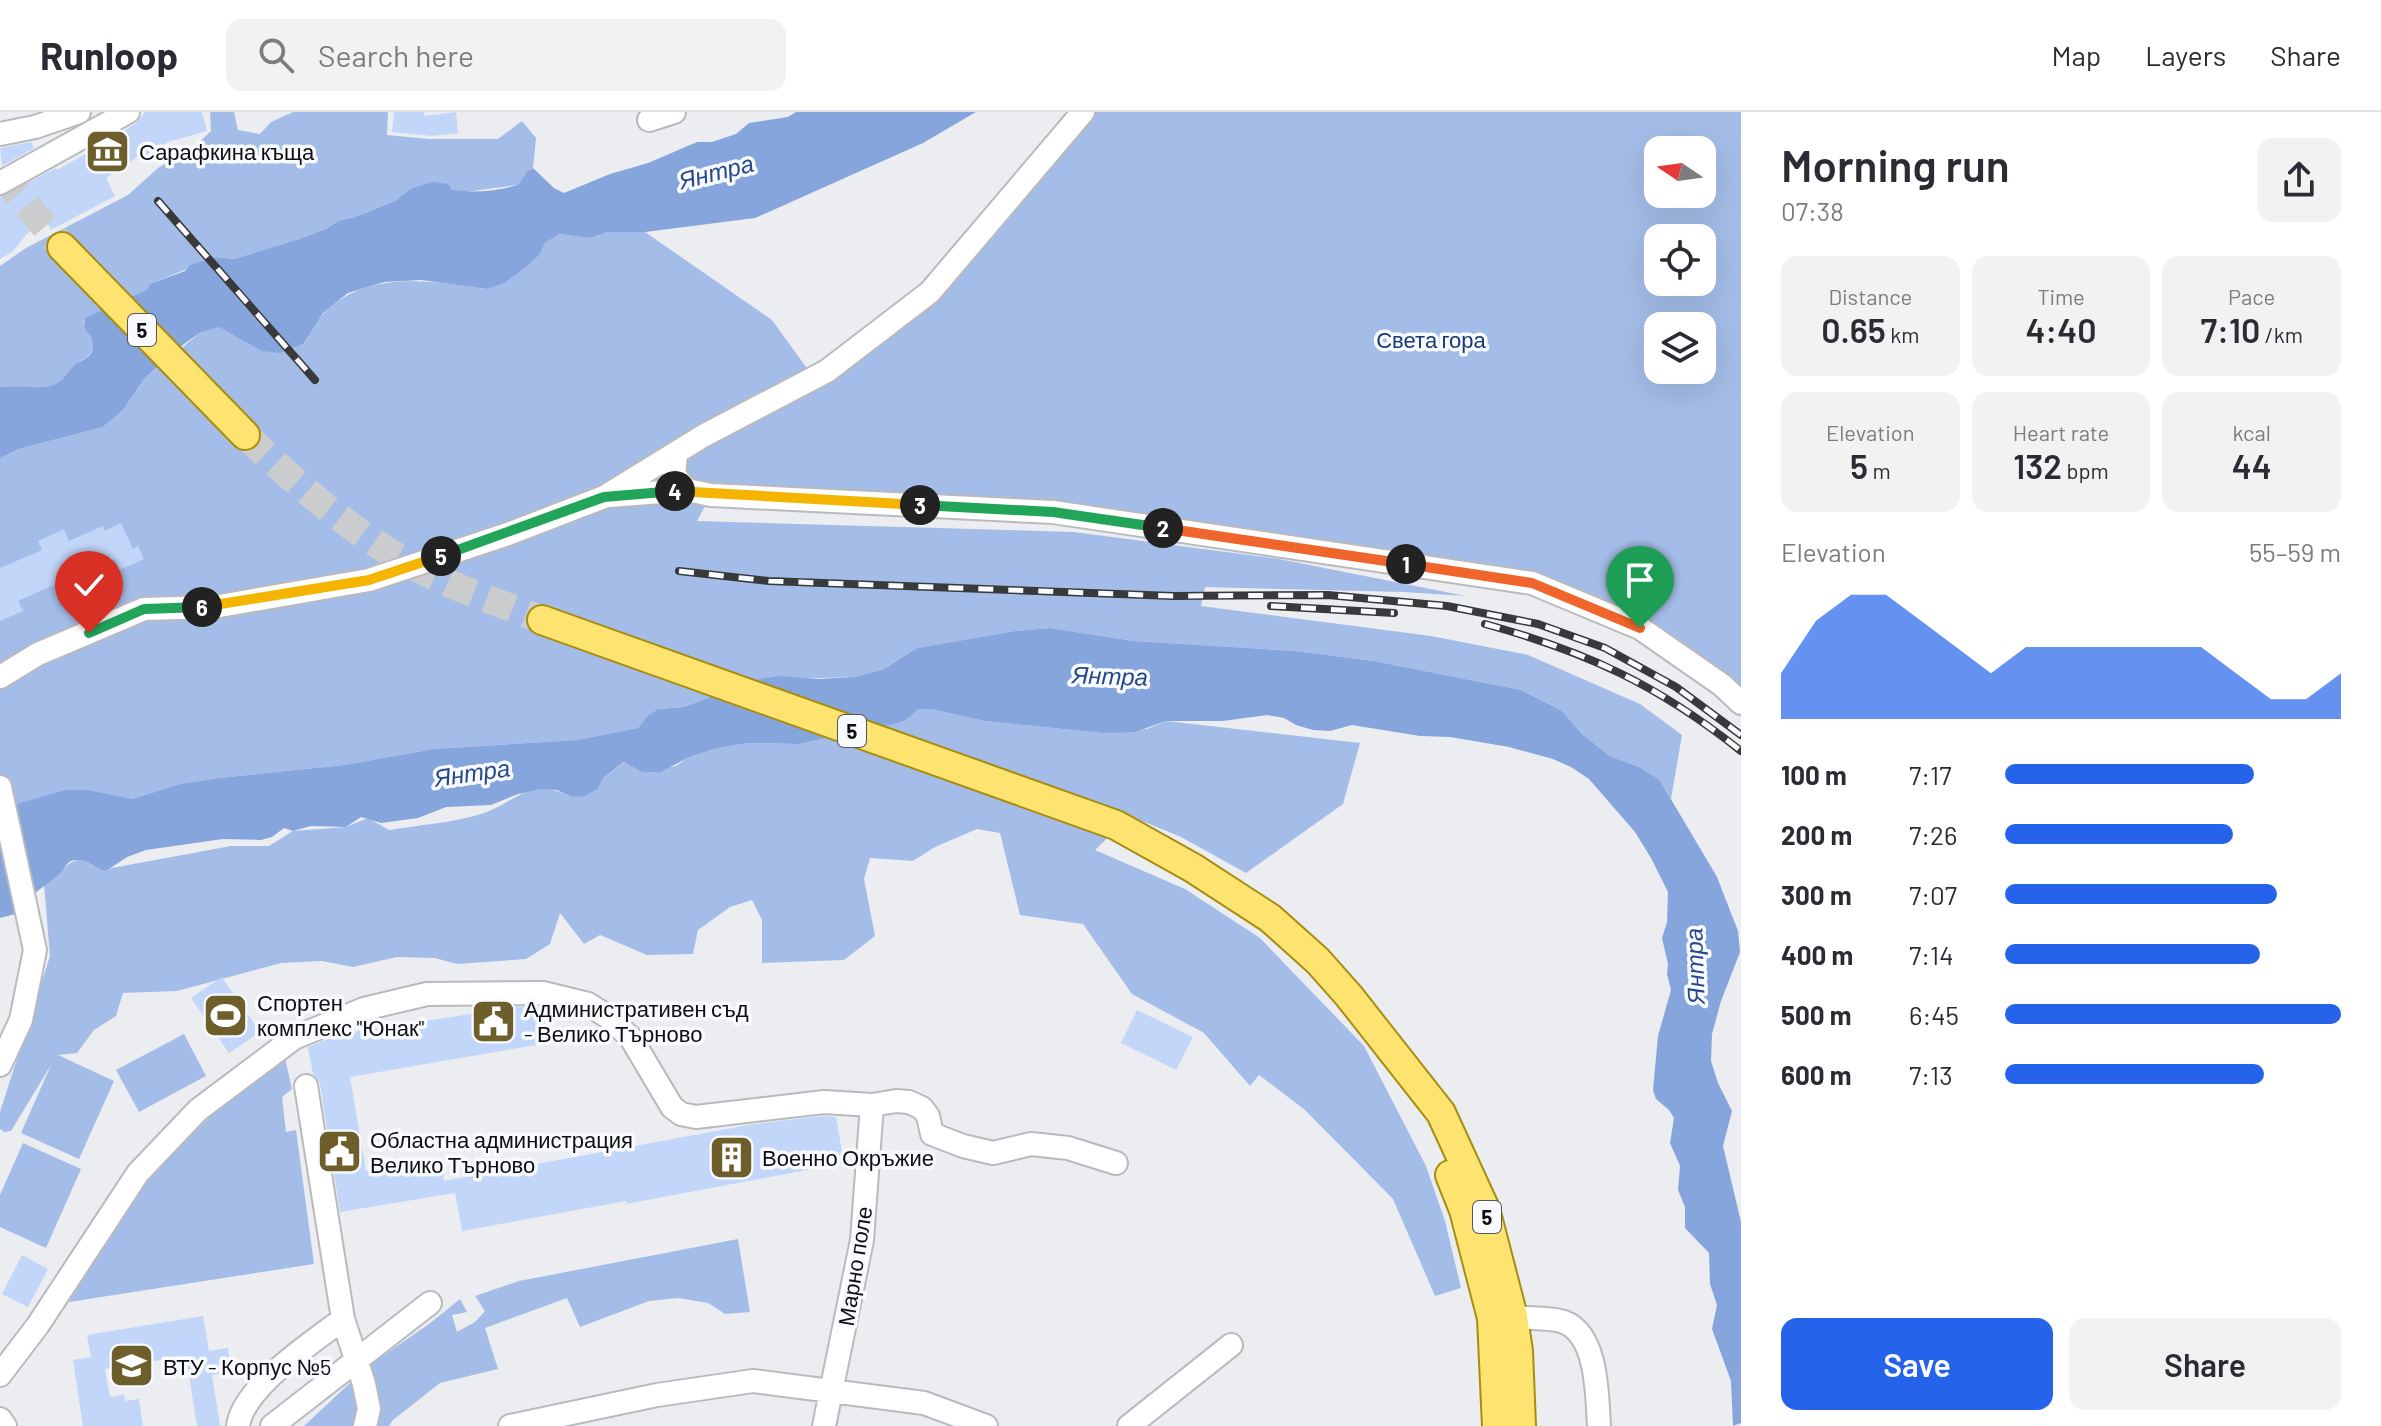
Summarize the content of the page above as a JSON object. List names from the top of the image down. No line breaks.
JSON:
{"streets":{"main road":["5"],"street":["Марно поле"]},"water":["Янтра"],"parks":["Света гора"],"places":{"museum":["Сарафкина къща"],"sports":["Спортен комплекс \"Юнак\""],"public building":["Административен съд - Велико Търново","Областна администрация Велико Търново"],"building":["Военно Окръжие"],"school or university":["ВТУ - Корпус №5"]},"north":"left","page":{"header":"Runloop","search":"Search here","nav":["Map","Layers","Share"],"heading":["Morning run","07:38"],"stats":[["Distance","0.65 km"],["Time","4:40"],["Pace","7:10 /km"],["Elevation","5 m"],["Heart rate","132 bpm"],["kcal","44"]],"pins":["4","3","2","5","1","6"],"chart":["Elevation","55–59 m"],"list":[{"name":"100 m","note":"7:17"},{"name":"200 m","note":"7:26"},{"name":"300 m","note":"7:07"},{"name":"400 m","note":"7:14"},{"name":"500 m","note":"6:45"},{"name":"600 m","note":"7:13"}],"buttons":["Save","Share"]}}
